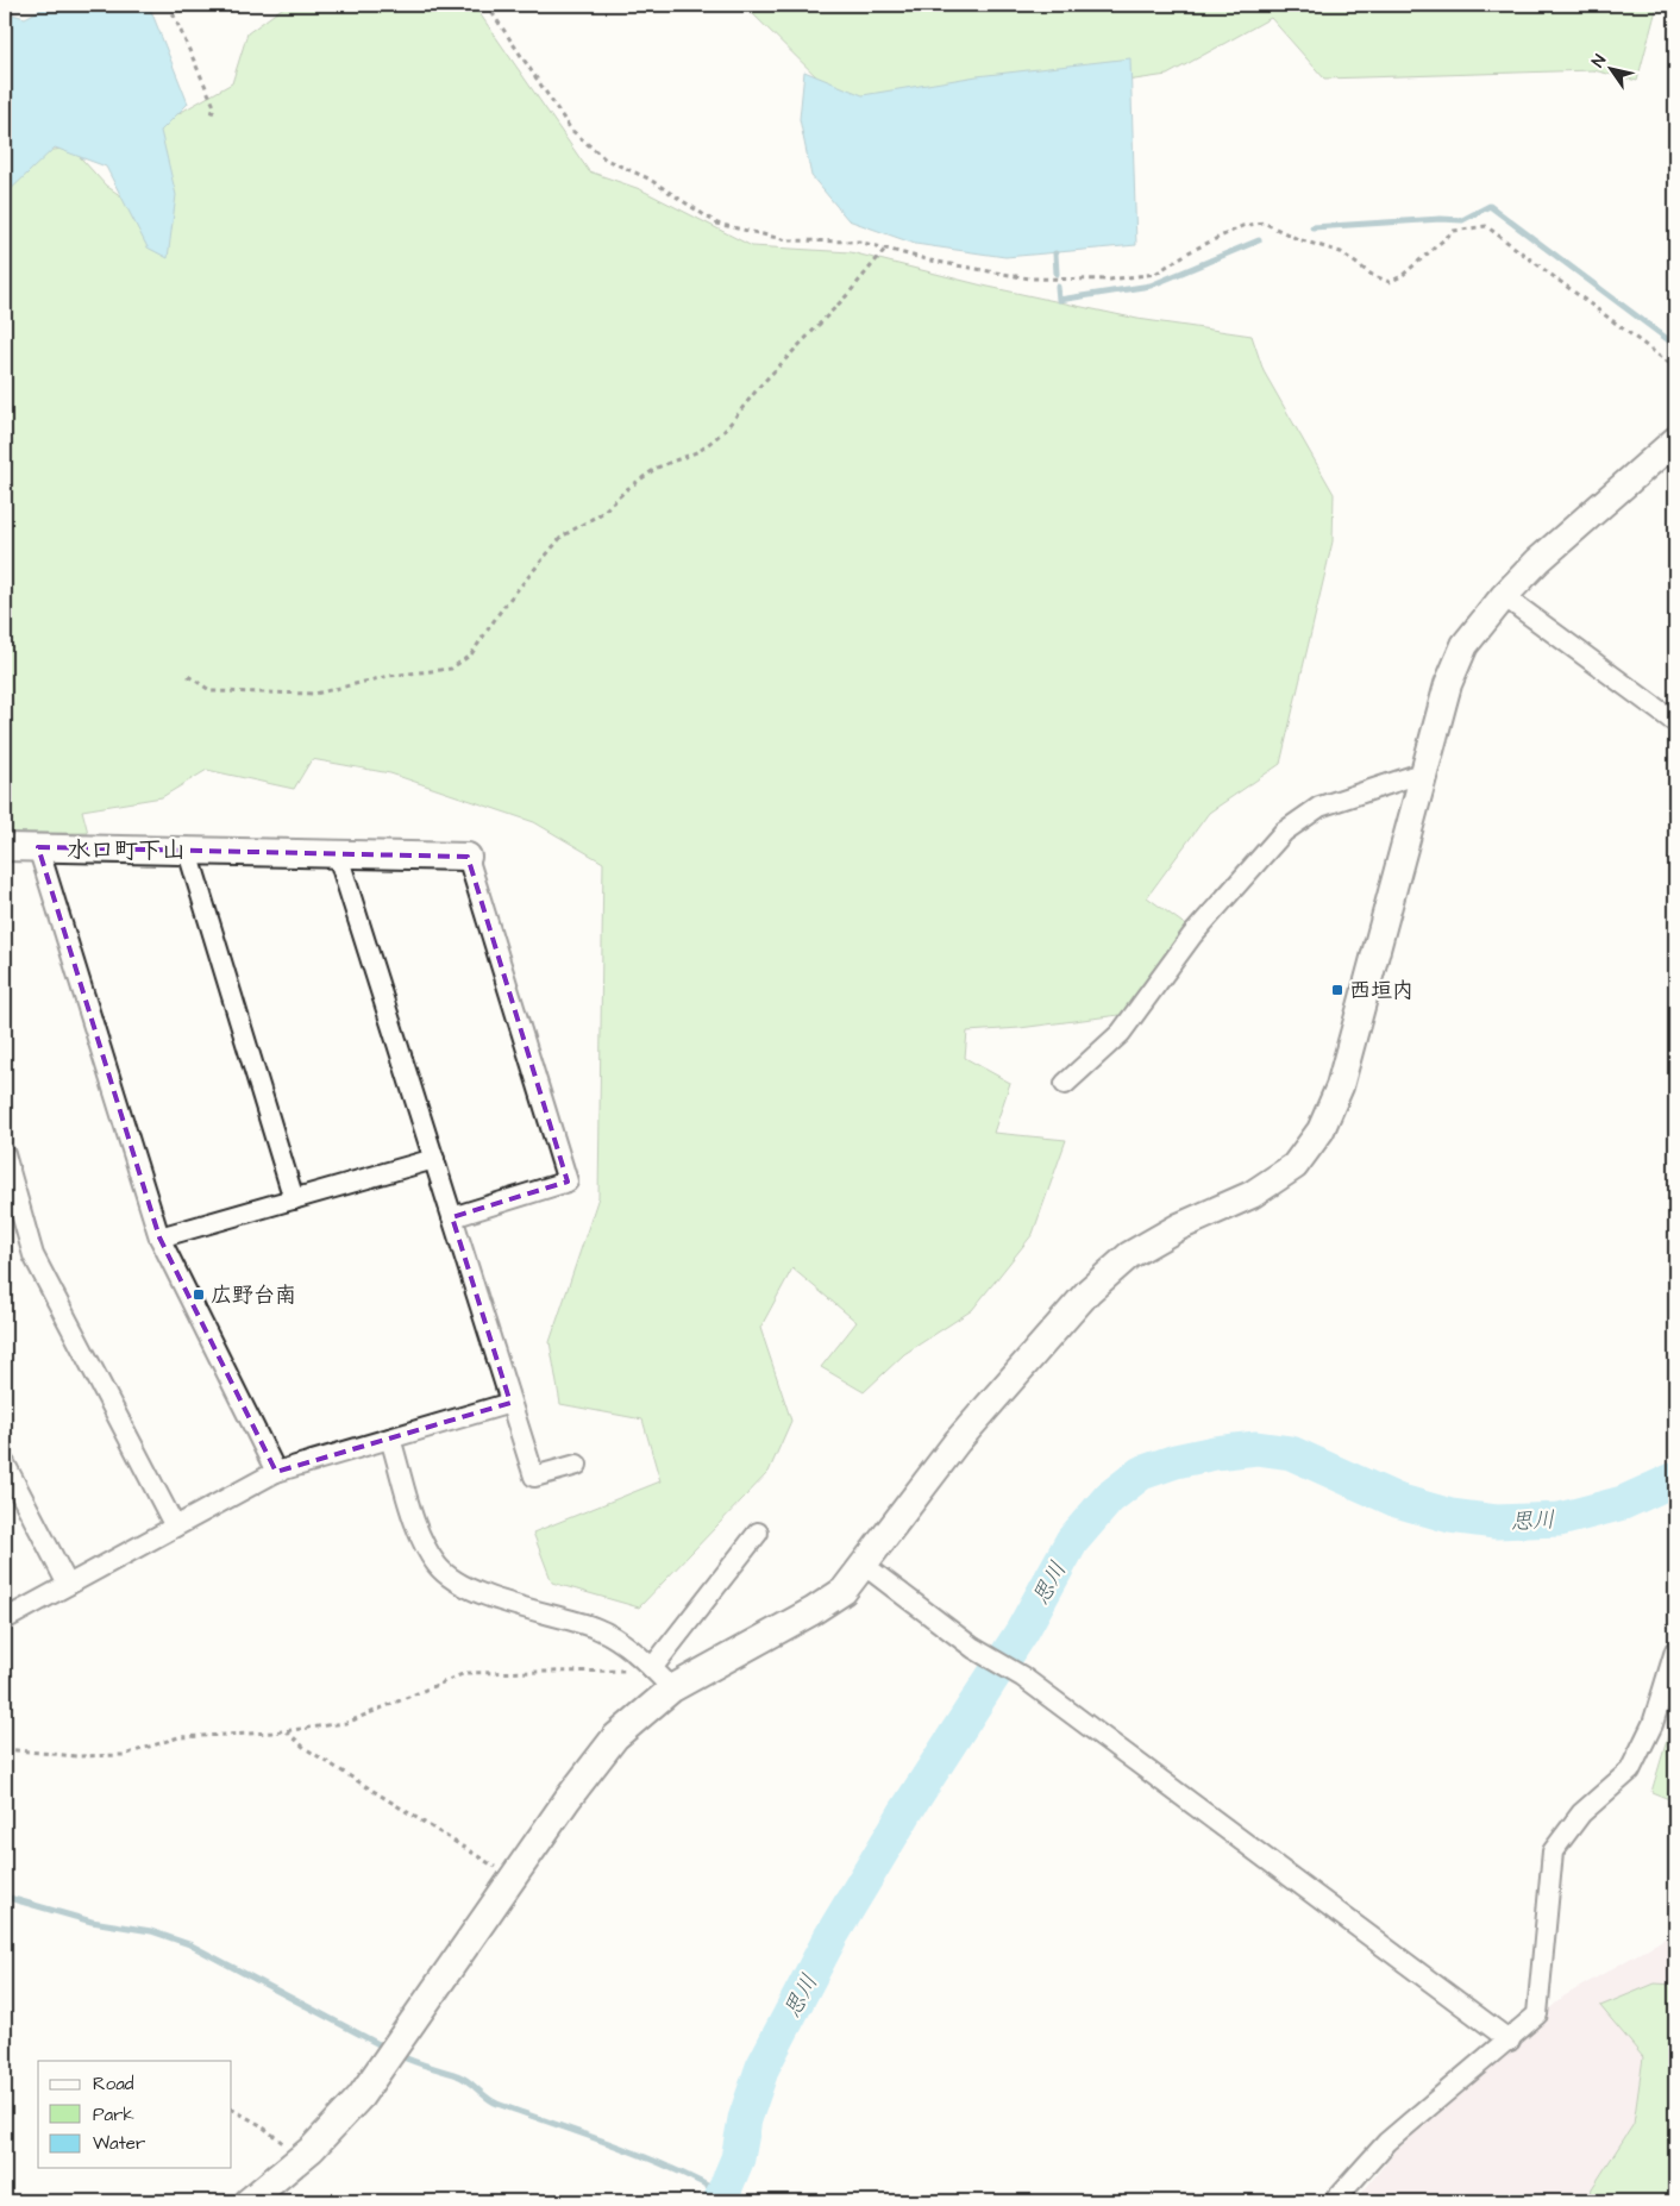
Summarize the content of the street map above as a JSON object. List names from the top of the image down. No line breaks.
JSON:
{"districts":["水口町下山"],"water":["思川"],"places":{"transit":["西垣内","広野台南"]},"legend":["Road","Park","Water"],"north":"top left"}
